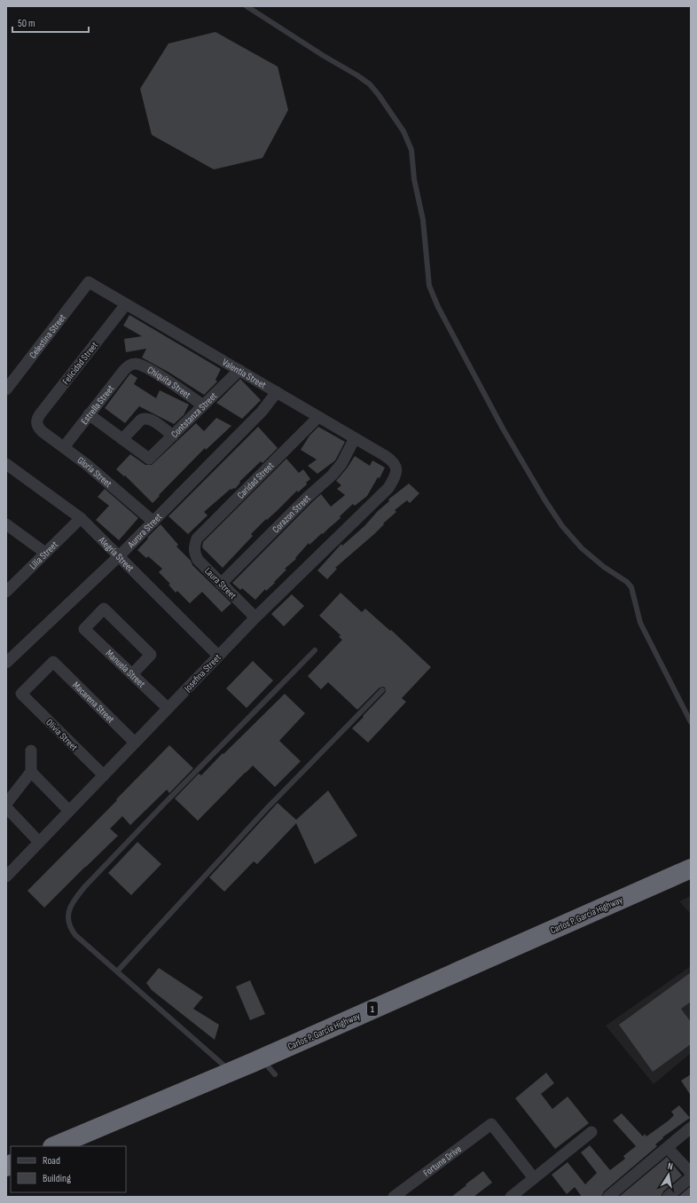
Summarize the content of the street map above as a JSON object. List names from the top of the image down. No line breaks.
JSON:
{"streets":{"highway":["Carlos P. Garcia Highway","1"],"street":["Celestina Street","Felicidad Street","Valentia Street","Chiquita Street","Estrella Street","Contstanza Street","Gloria Street","Caridad Street","Corazon Street","Aurora Street","Alegria Street","Lilia Street","Laura Street","Manuela Street","Josefina Street","Macarena Street","Olivia Street","Fortune Drive"]},"crossings":[["Celestina Street","Valentia Street"],["Felicidad Street","Valentia Street"],["Felicidad Street","Gloria Street"],["Valentia Street","Contstanza Street"],["Valentia Street","Caridad Street"],["Valentia Street","Corazon Street"],["Valentia Street","Aurora Street"],["Valentia Street","Josefina Street"],["Chiquita Street","Estrella Street"],["Chiquita Street","Contstanza Street"],["Estrella Street","Gloria Street"],["Gloria Street","Aurora Street"],["Caridad Street","Laura Street"],["Corazon Street","Laura Street"],["Aurora Street","Alegria Street"],["Alegria Street","Lilia Street"],["Alegria Street","Josefina Street"],["Laura Street","Josefina Street"],["Manuela Street","Josefina Street"],["Josefina Street","Macarena Street"],["Josefina Street","Olivia Street"],["Macarena Street","Olivia Street"]],"legend":["Road","Building"],"scale_bar":"50 m","north":"top"}
